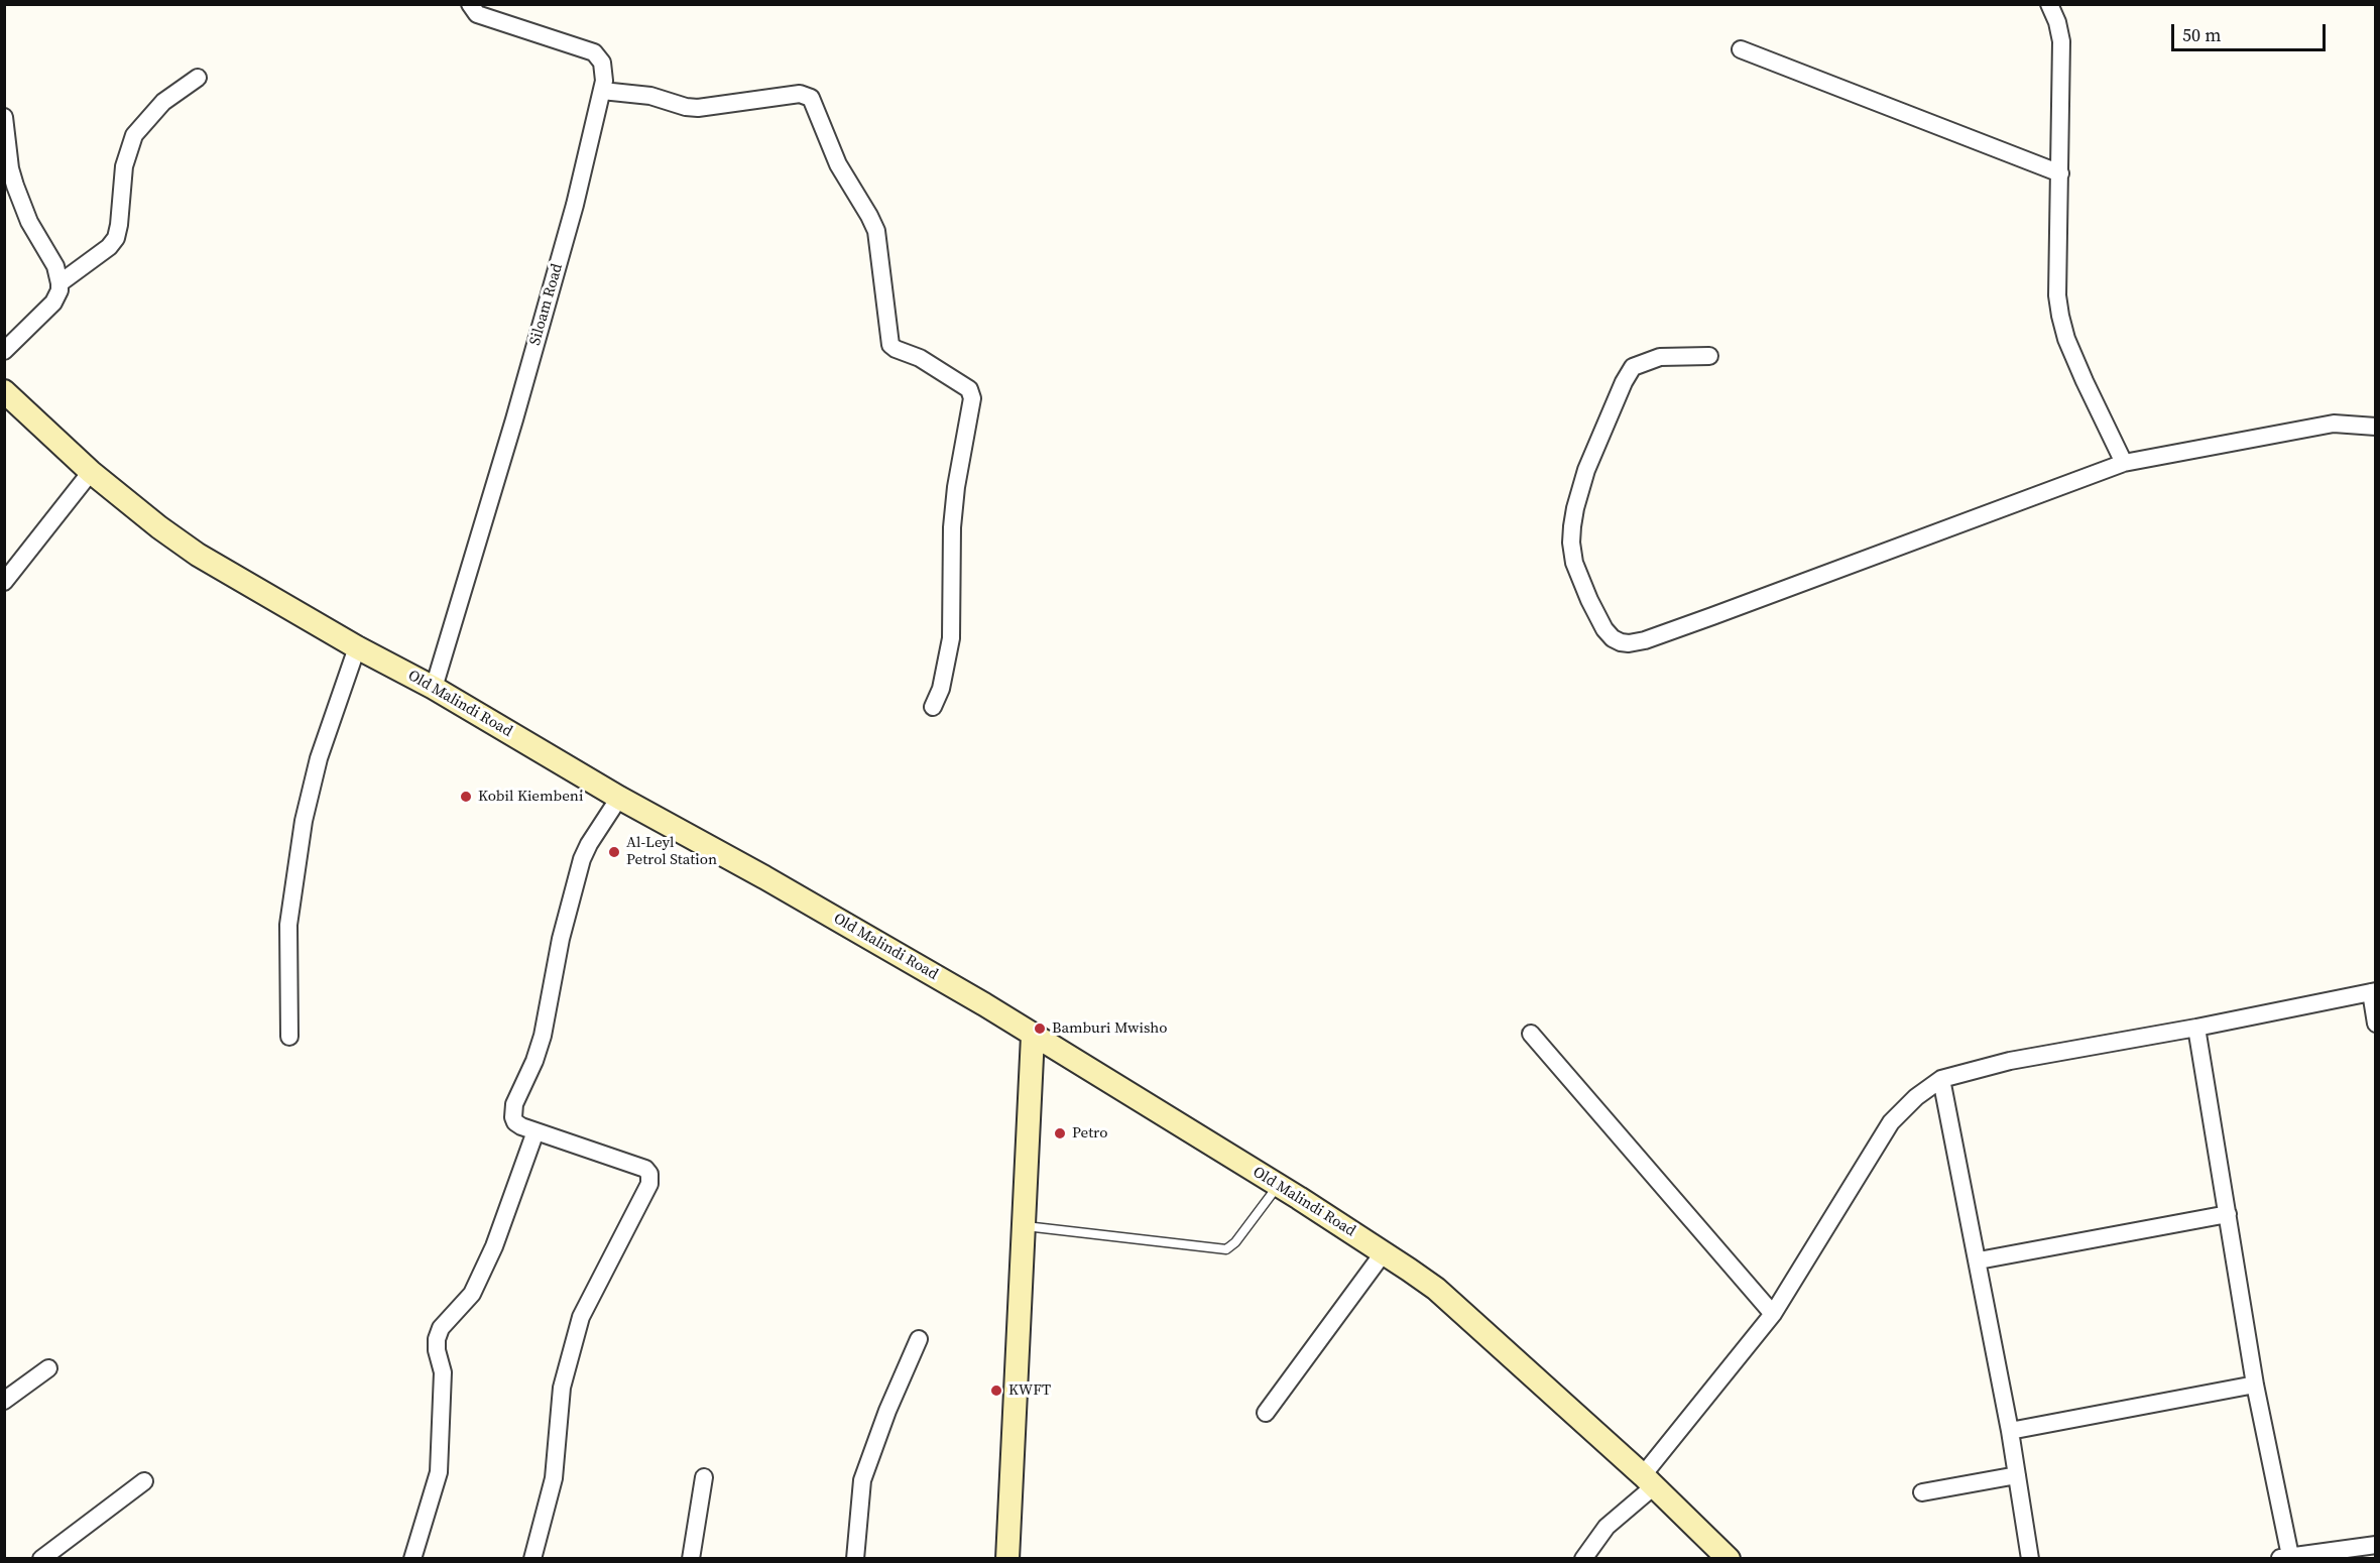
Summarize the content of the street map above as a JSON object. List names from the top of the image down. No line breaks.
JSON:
{"streets":{"main road":["Old Malindi Road"],"street":["Siloam Road"]},"crossings":[["Siloam Road","Old Malindi Road"]],"places":["Kobil Kiembeni","Al-Leyl Petrol Station","Bamburi Mwisho","Petro","KWFT"],"scale_bar":"50 m"}
